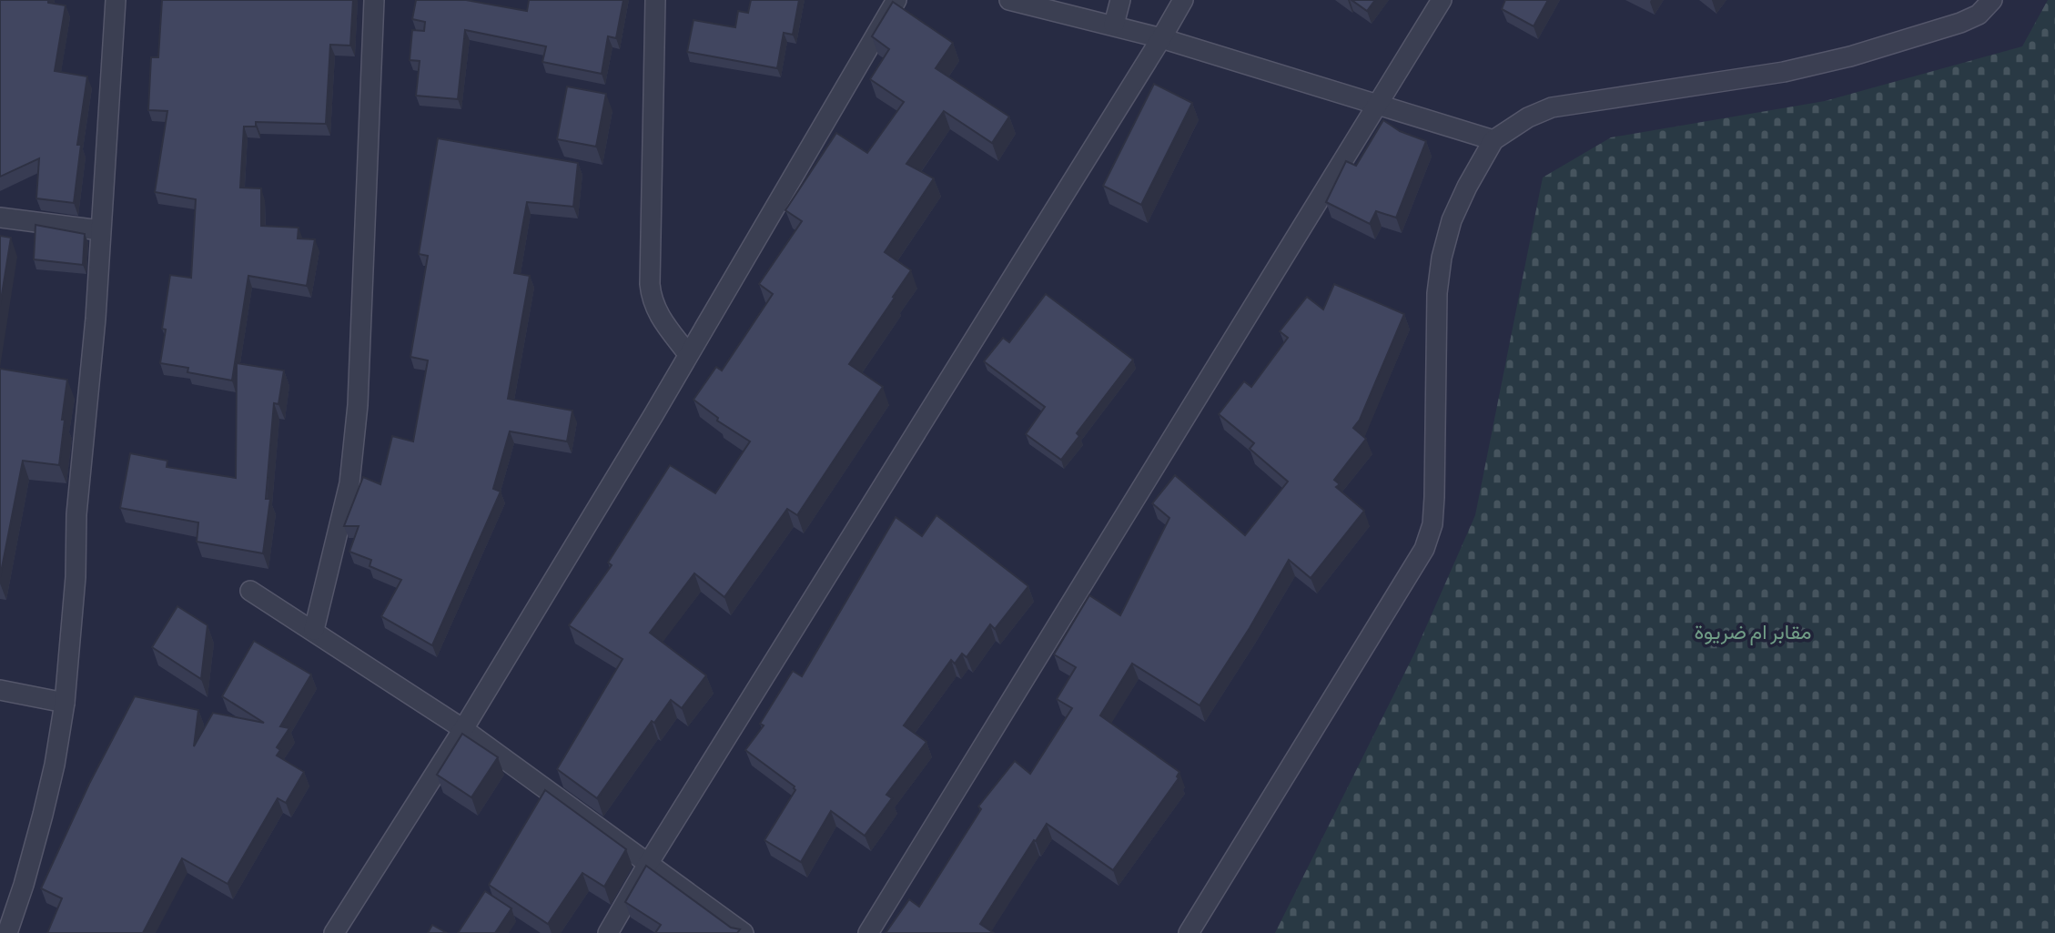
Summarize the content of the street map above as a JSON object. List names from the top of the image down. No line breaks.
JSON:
{"parks":["مقابر ام ضريوة"]}
